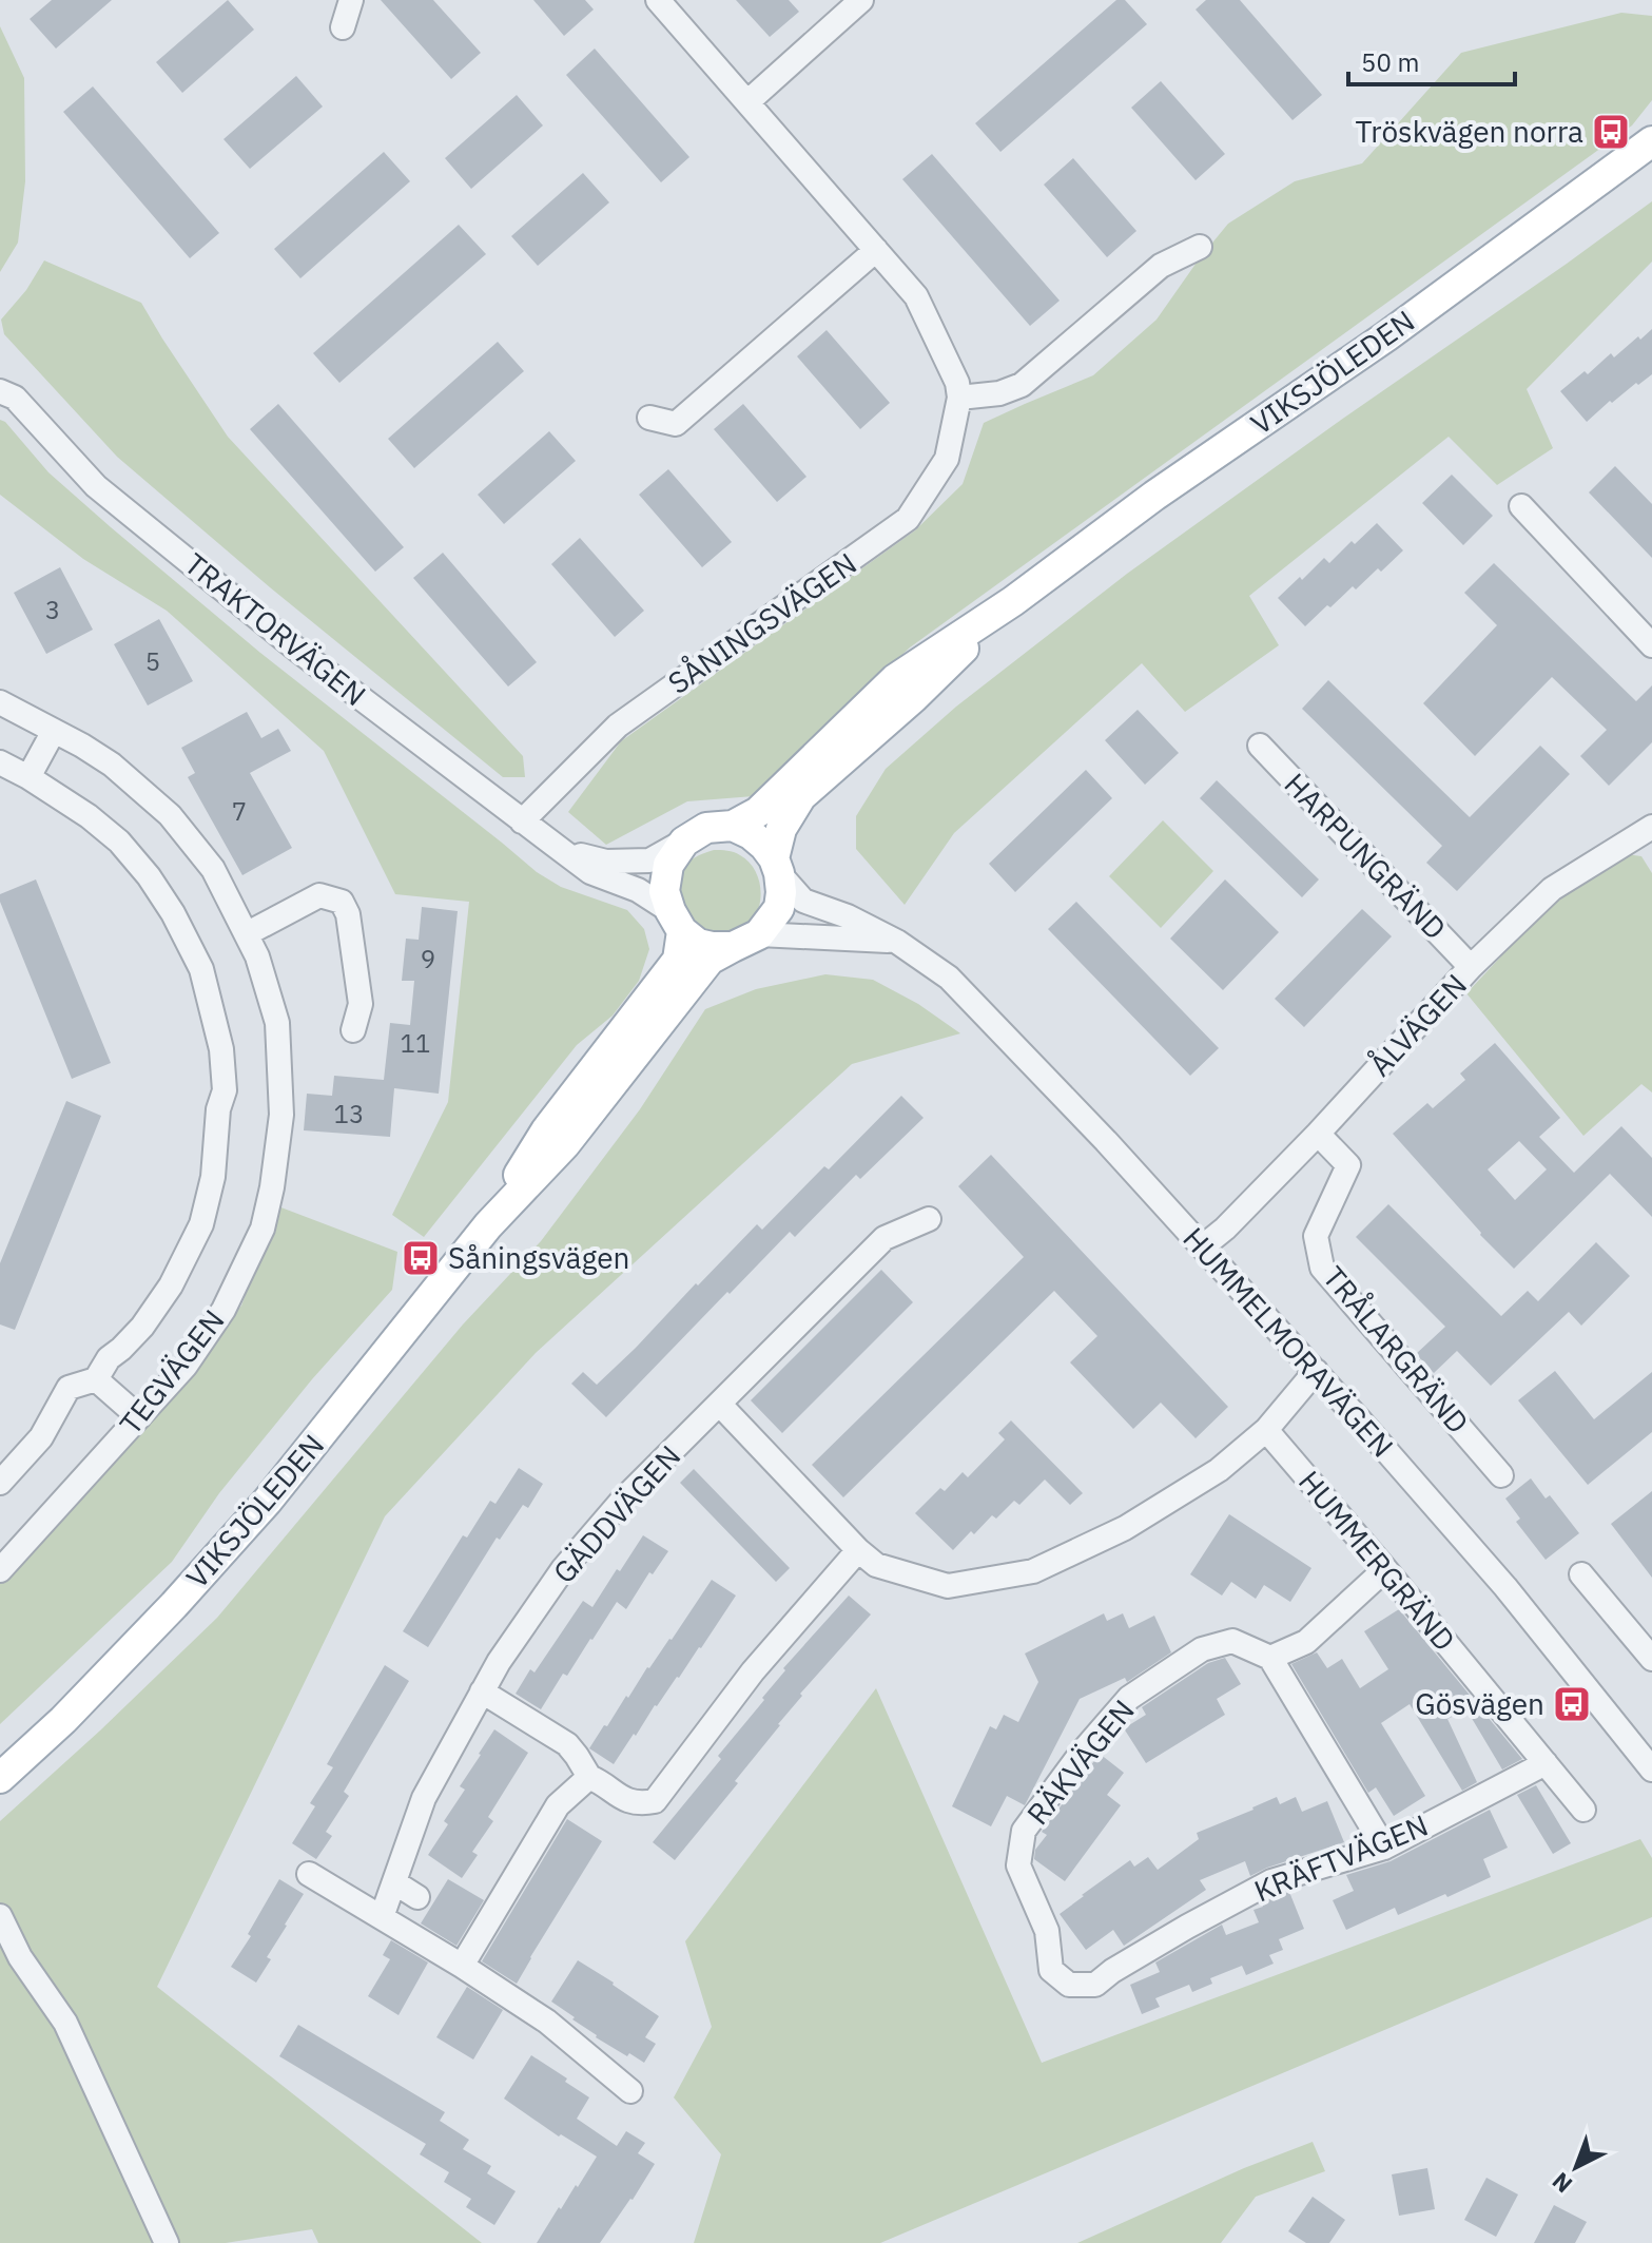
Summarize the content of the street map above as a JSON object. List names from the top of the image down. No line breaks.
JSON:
{"streets":{"main road":["VIKSJÖLEDEN"],"street":["SÅNINGSVÄGEN","TRAKTORVÄGEN","HARPUNGRÄND","ÅLVÄGEN","HUMMELMORAVÄGEN","TRÅLARGRÄND","TEGVÄGEN","GÄDDVÄGEN","HUMMERGRÄND","RÄKVÄGEN","KRÄFTVÄGEN"]},"crossings":[["VIKSJÖLEDEN","TRAKTORVÄGEN"],["VIKSJÖLEDEN","HUMMELMORAVÄGEN"],["SÅNINGSVÄGEN","TRAKTORVÄGEN"],["TRAKTORVÄGEN","HUMMELMORAVÄGEN"],["HARPUNGRÄND","ÅLVÄGEN"],["ÅLVÄGEN","HUMMELMORAVÄGEN"],["ÅLVÄGEN","TRÅLARGRÄND"],["HUMMERGRÄND","KRÄFTVÄGEN"],["RÄKVÄGEN","KRÄFTVÄGEN"]],"places":{"bus stop":["Tröskvägen norra","Såningsvägen","Gösvägen"]},"house_numbers":["3","5","7","9","11","13"],"scale_bar":"50 m","north":"bottom left"}
